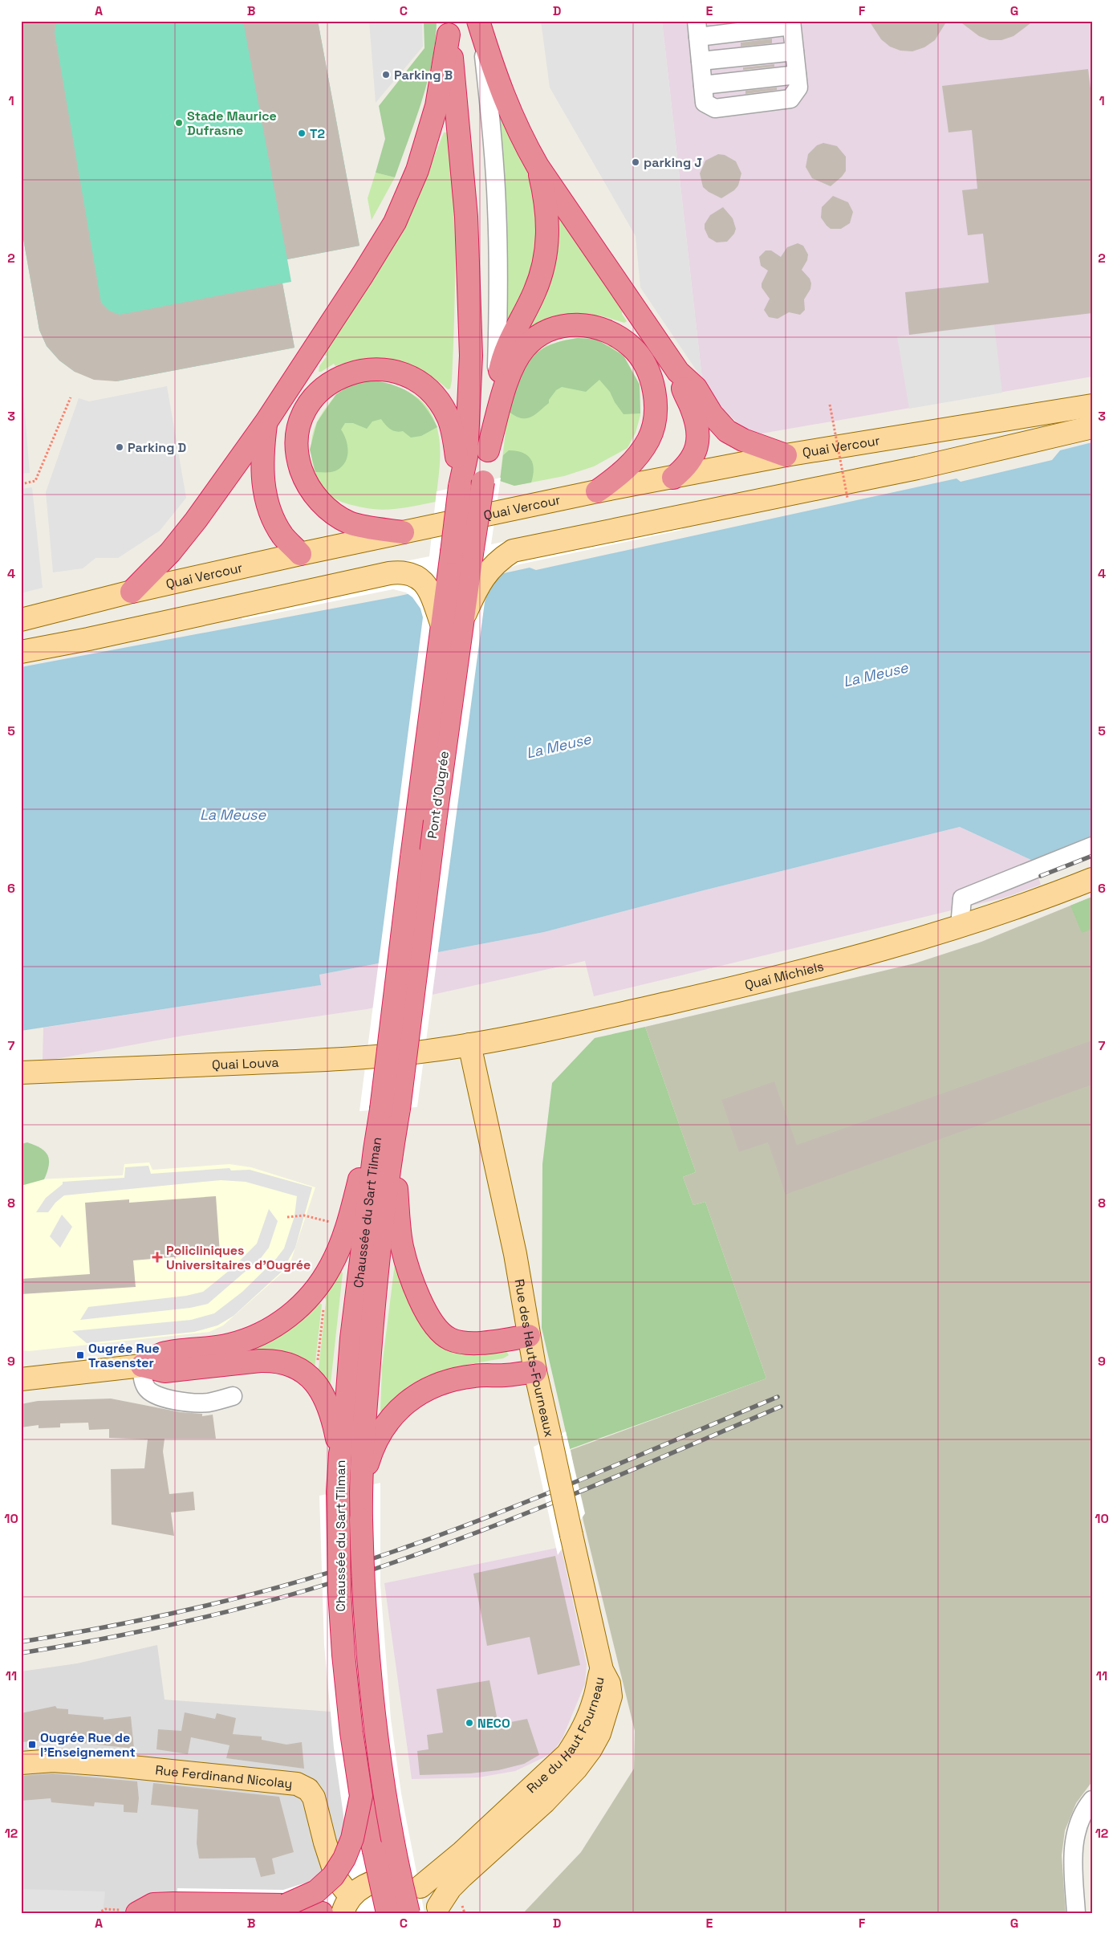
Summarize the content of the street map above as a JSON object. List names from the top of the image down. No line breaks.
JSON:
{"streets":{"highway":["Pont d'Ougrée","Chaussée du Sart Tilman"],"main road":["Quai Vercour","Quai Michiels","Quai Louva","Rue des Hauts-Fourneaux","Rue du Haut Fourneau","Rue Ferdinand Nicolay"]},"crossings":[["Pont d'Ougrée","Chaussée du Sart Tilman"],["Quai Michiels","Quai Louva"],["Quai Michiels","Rue des Hauts-Fourneaux"],["Quai Louva","Rue des Hauts-Fourneaux"],["Rue des Hauts-Fourneaux","Rue du Haut Fourneau"]],"water":["La Meuse"],"places":{"other":["Parking B","Stade Maurice Dufrasne","T2","parking J","Parking D","NECO"],"health":["Policliniques Universitaires d'Ougrée"],"transit":["Ougrée Rue Trasenster","Ougrée Rue de l'Enseignement"]},"grid":{"columns":["A","B","C","D","E","F","G"],"rows":["1","2","3","4","5","6","7","8","9","10","11","12"]}}
